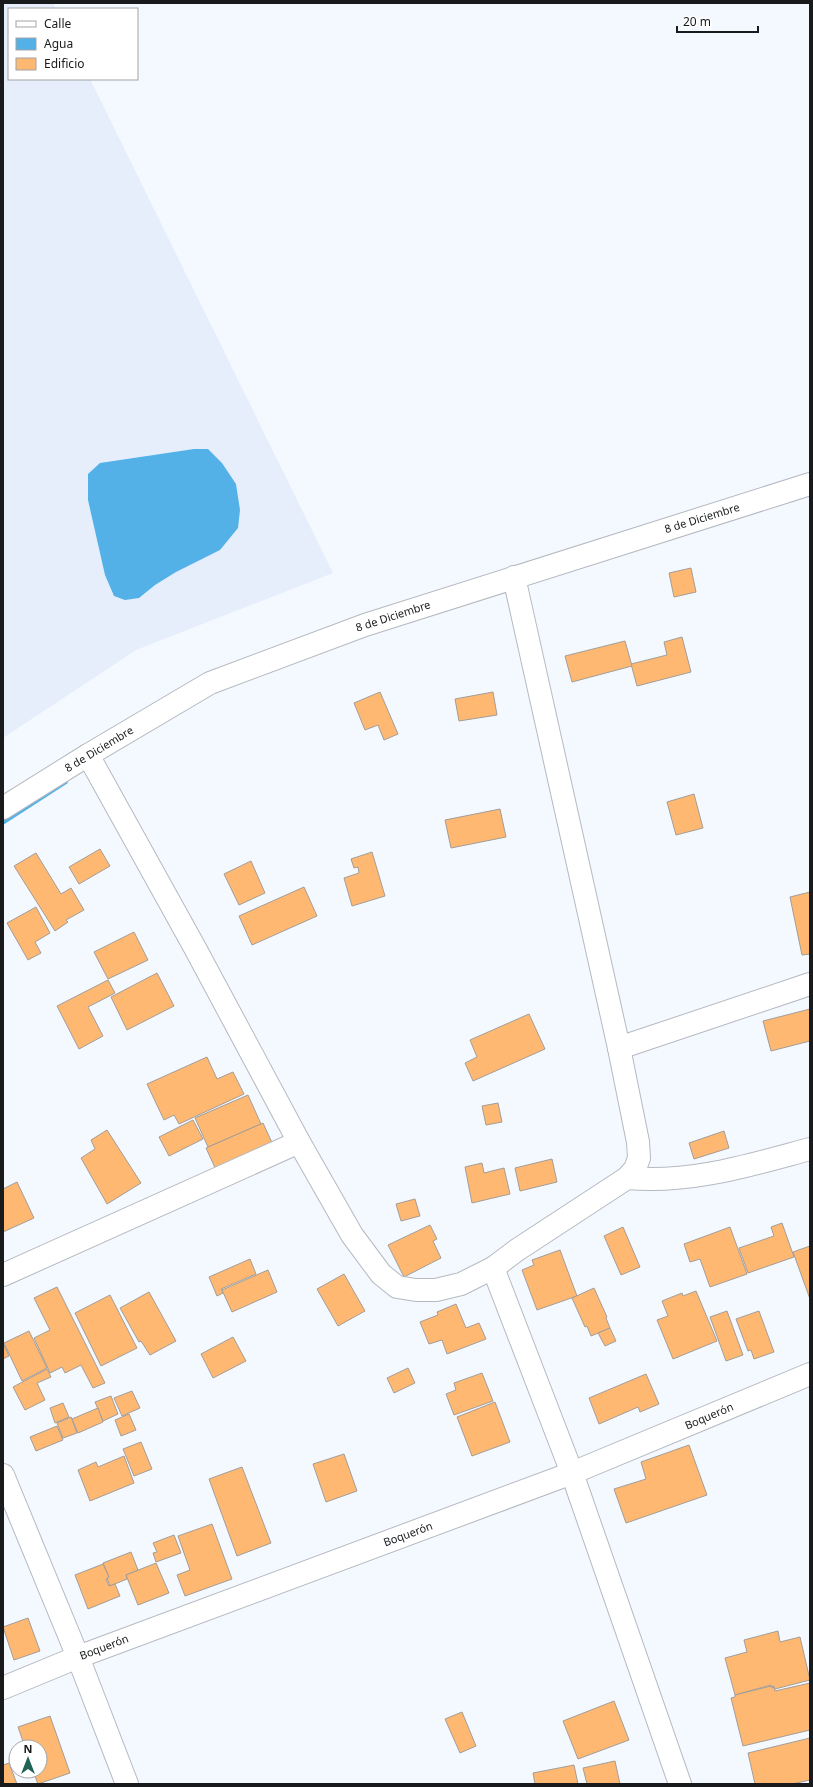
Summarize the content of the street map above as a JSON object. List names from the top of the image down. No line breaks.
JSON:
{"streets":{"street":["8 de Diciembre","Boquerón"]},"legend":["Calle","Agua","Edificio"],"scale_bar":"20 m","north":"top"}
